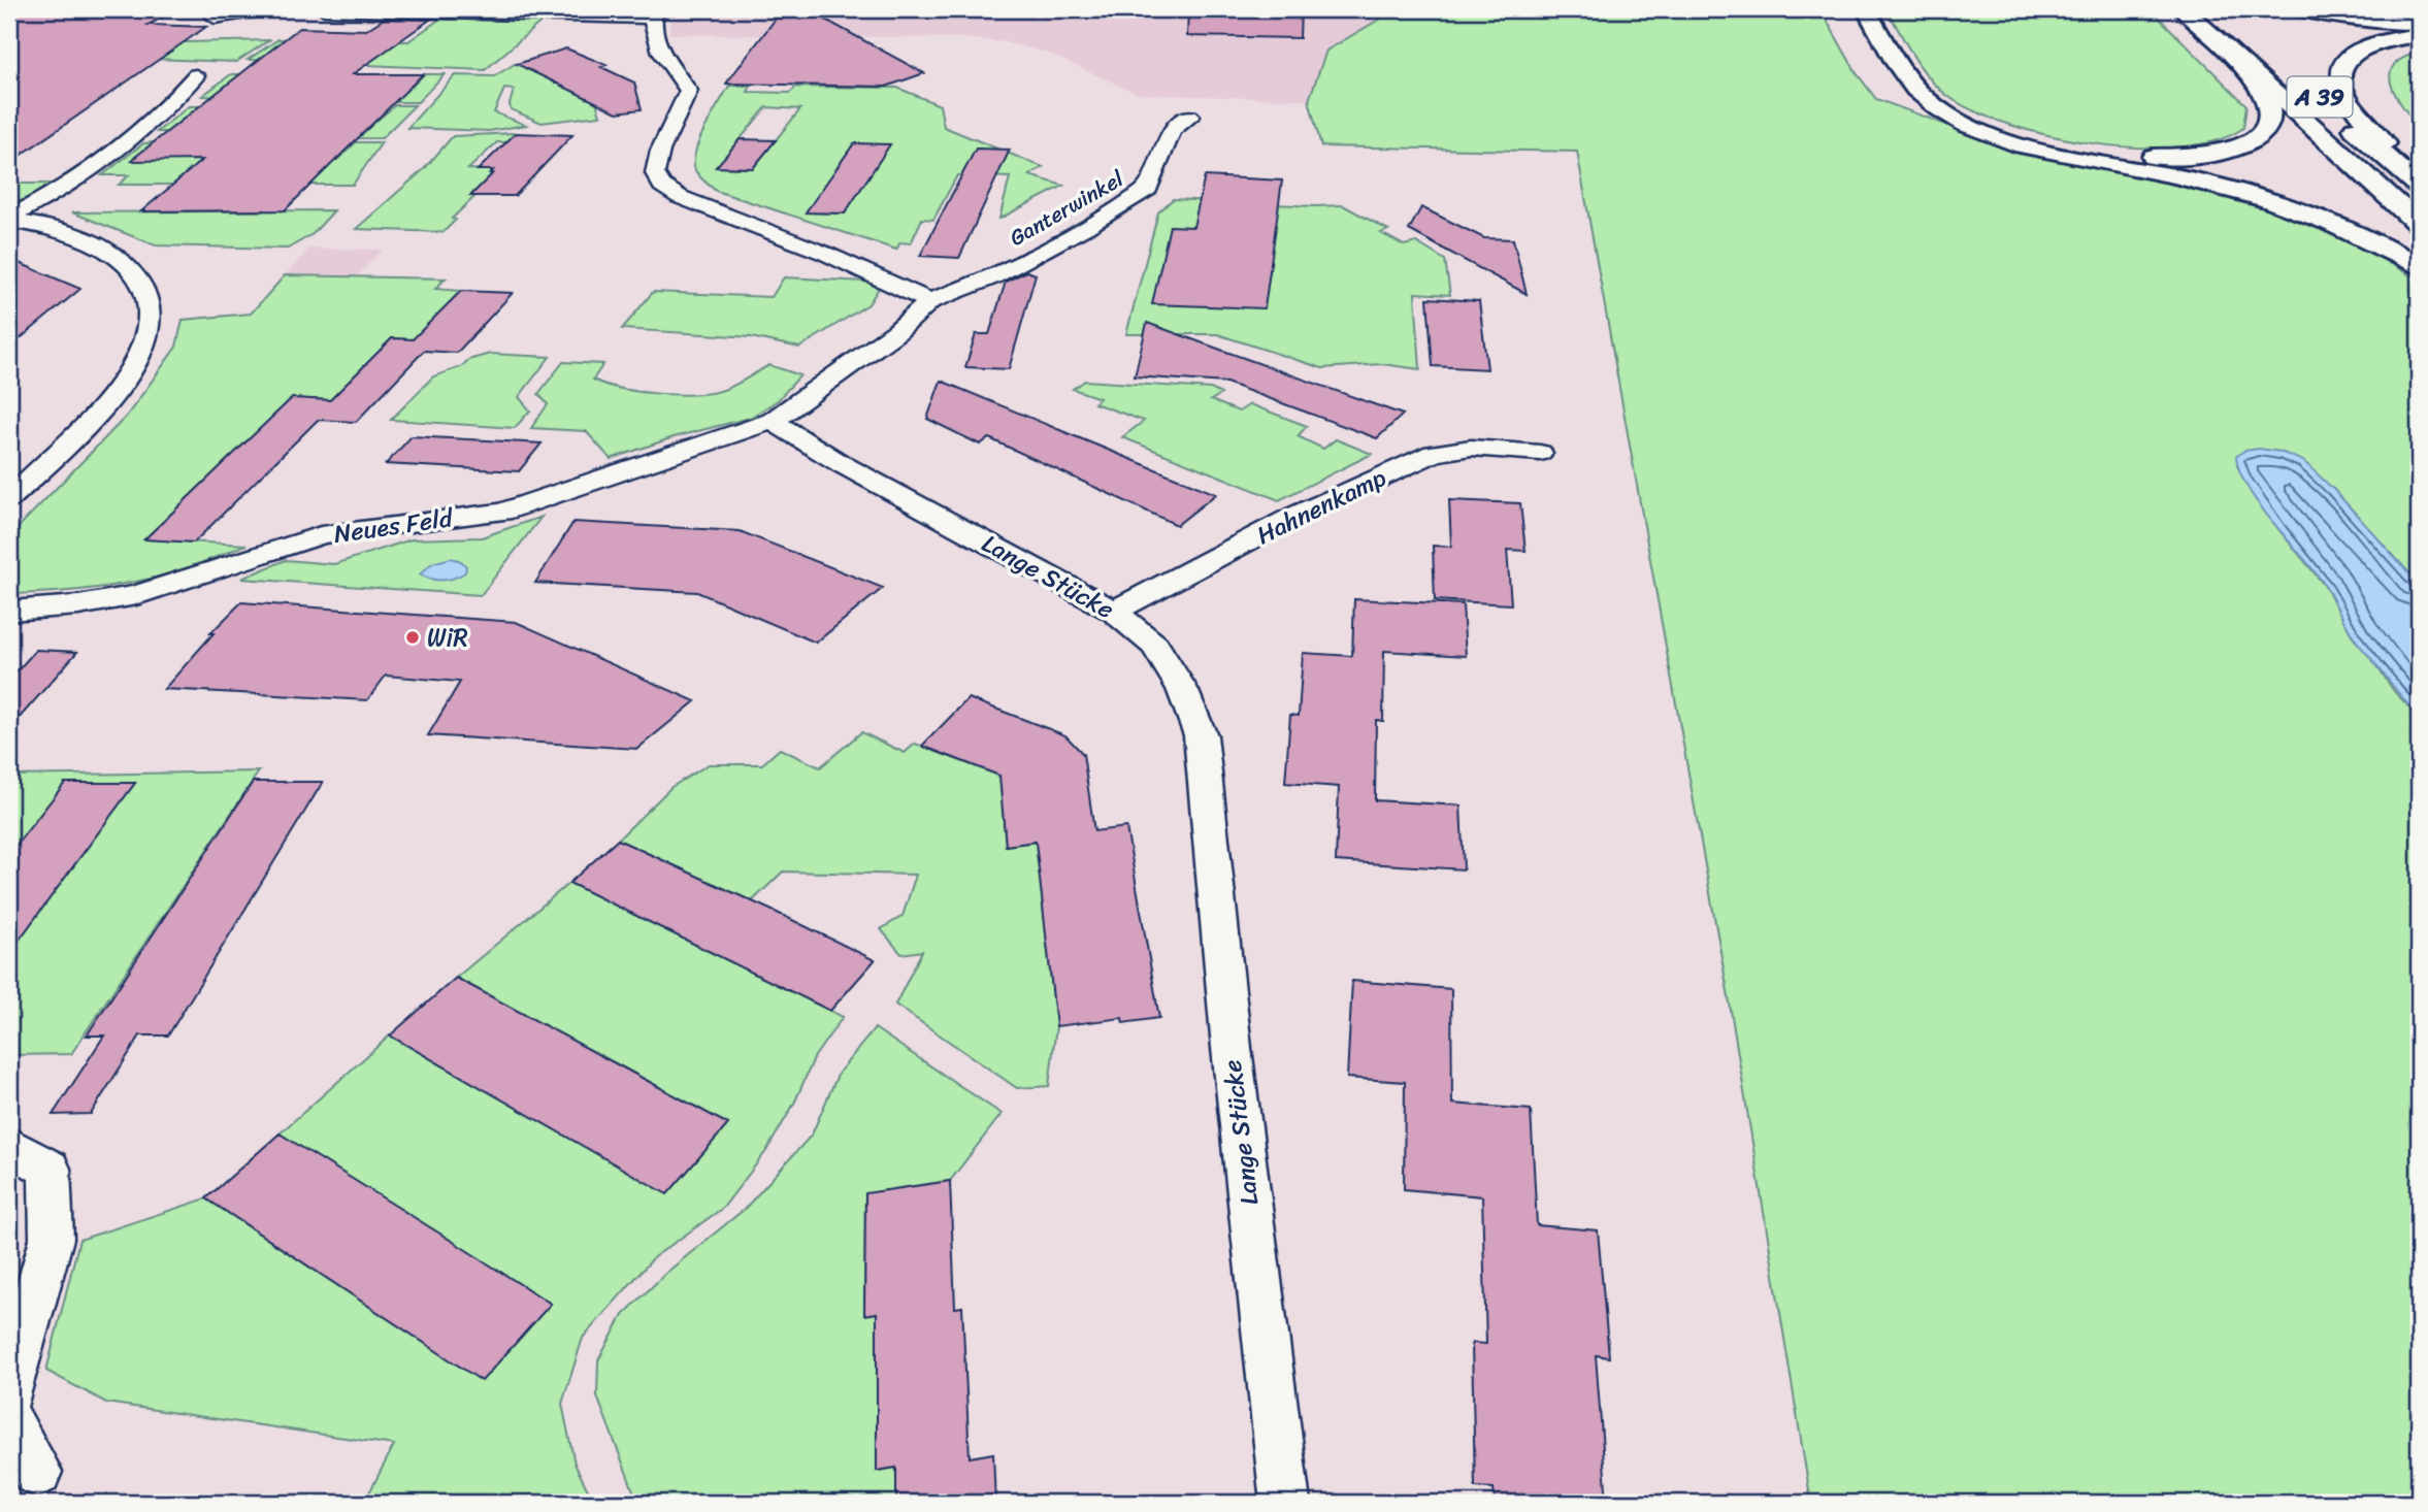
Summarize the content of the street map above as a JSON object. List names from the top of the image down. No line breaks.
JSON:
{"streets":{"highway":["A 39"],"street":["Ganterwinkel","Hahnenkamp","Neues Feld","Lange Stücke"]},"crossings":[["Hahnenkamp","Lange Stücke"],["Neues Feld","Lange Stücke"]],"places":["WiR"]}
